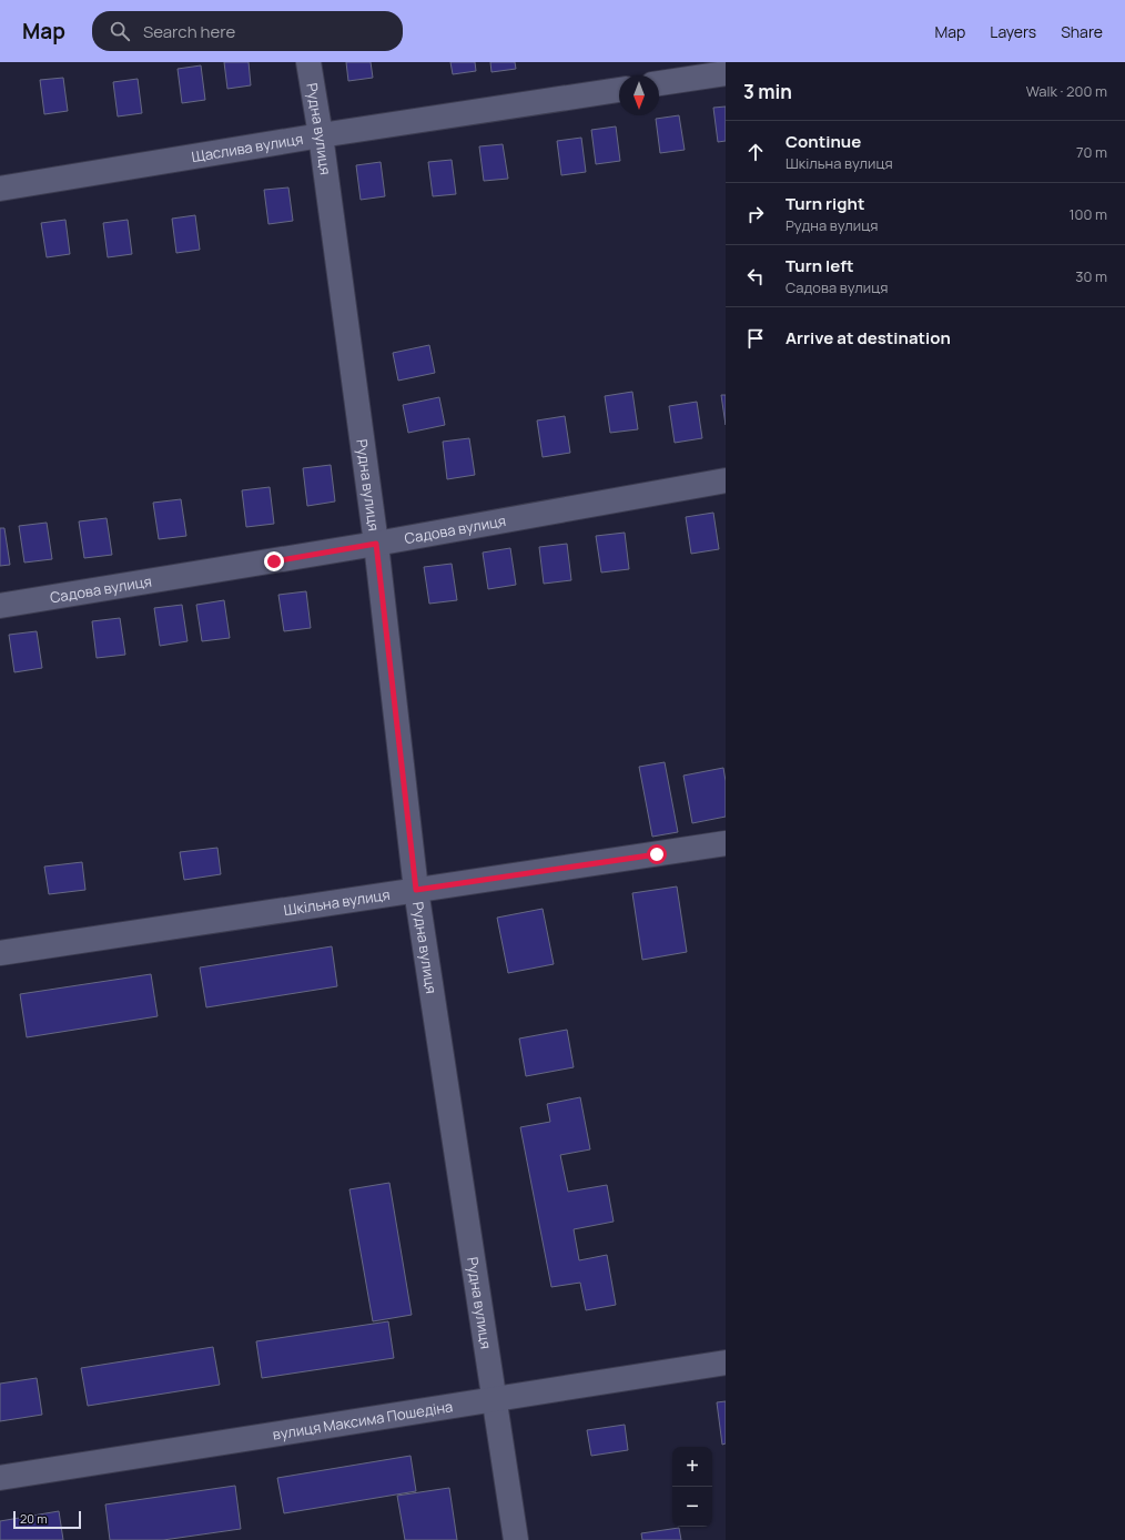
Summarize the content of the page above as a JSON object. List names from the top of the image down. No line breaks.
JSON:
{"streets":{"street":["Рудна вулиця","Щаслива вулиця","Садова вулиця","Шкільна вулиця","вулиця Максима Пошедіна"]},"crossings":[["Рудна вулиця","Щаслива вулиця"],["Рудна вулиця","Садова вулиця"],["Рудна вулиця","Шкільна вулиця"],["Рудна вулиця","вулиця Максима Пошедіна"]],"scale_bar":"20 m","north":"bottom","page":{"header":"Map","search":"Search here","nav":["Map","Layers","Share"],"heading":["3 min","Walk · 200 m"],"list":[["Continue","Шкільна вулиця","70 m"],["Turn right","Рудна вулиця","100 m"],["Turn left","Садова вулиця","30 m"],"Arrive at destination"],"map_buttons":["+","−"],"scale":"20 m"}}
